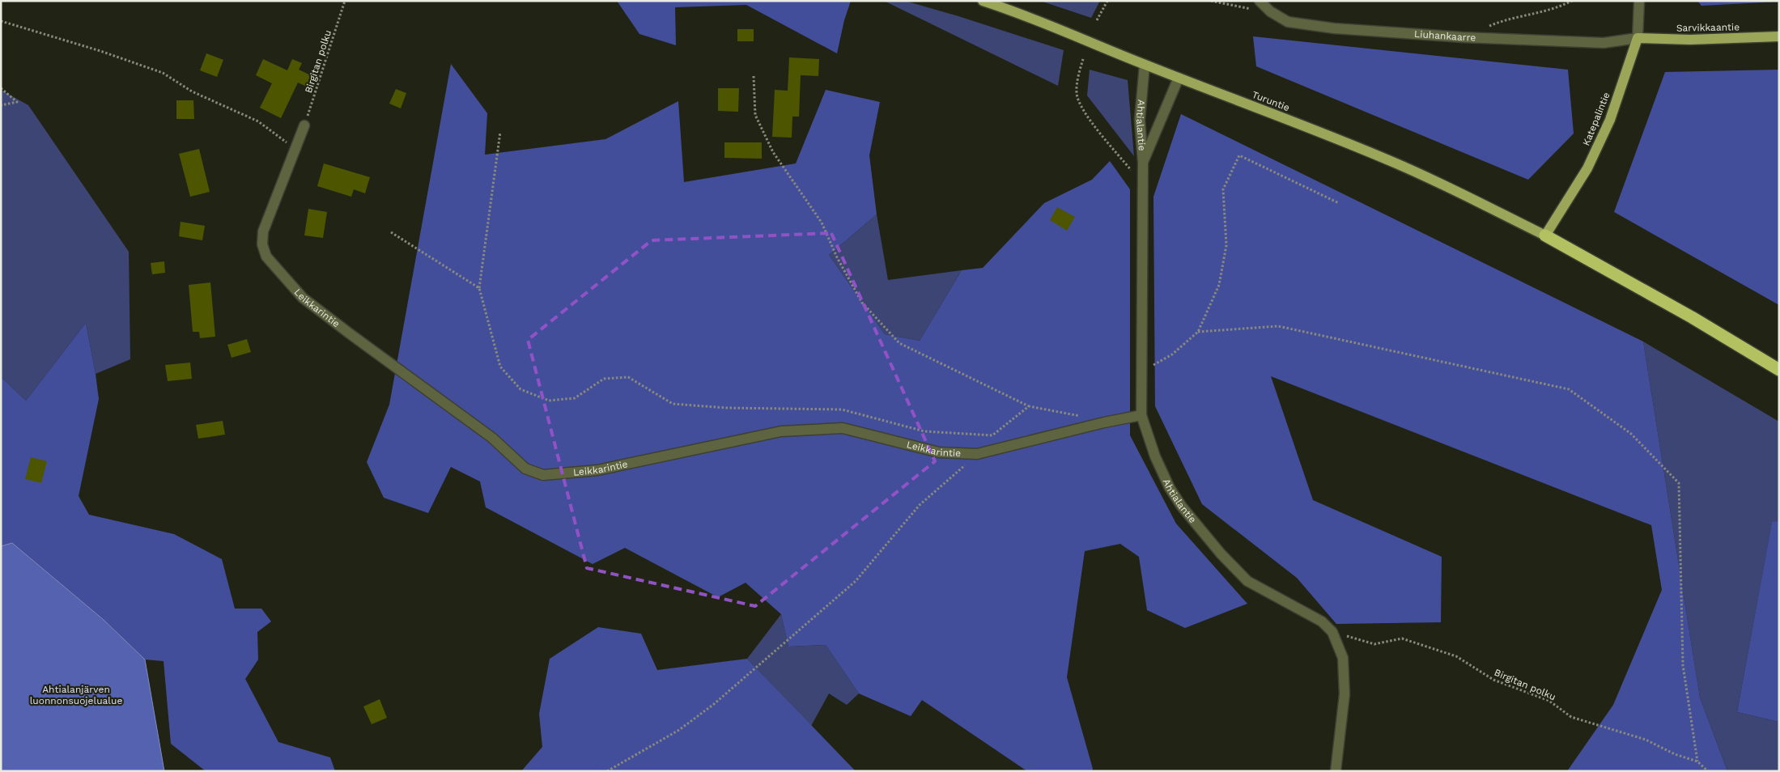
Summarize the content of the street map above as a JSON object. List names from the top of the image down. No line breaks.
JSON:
{"streets":{"main road":["Sarvikkaantie","Turuntie","Katepalintie"],"street":["Liuhankaarre","Ahtialantie","Leikkarintie"],"path":["Birgitan polku"]},"crossings":[["Sarvikkaantie","Liuhankaarre"],["Sarvikkaantie","Katepalintie"],["Liuhankaarre","Katepalintie"],["Birgitan polku","Ahtialantie"],["Birgitan polku","Leikkarintie"],["Turuntie","Katepalintie"],["Turuntie","Ahtialantie"],["Ahtialantie","Leikkarintie"]],"parks":["Ahtialanjärven luonnonsuojelualue"]}
